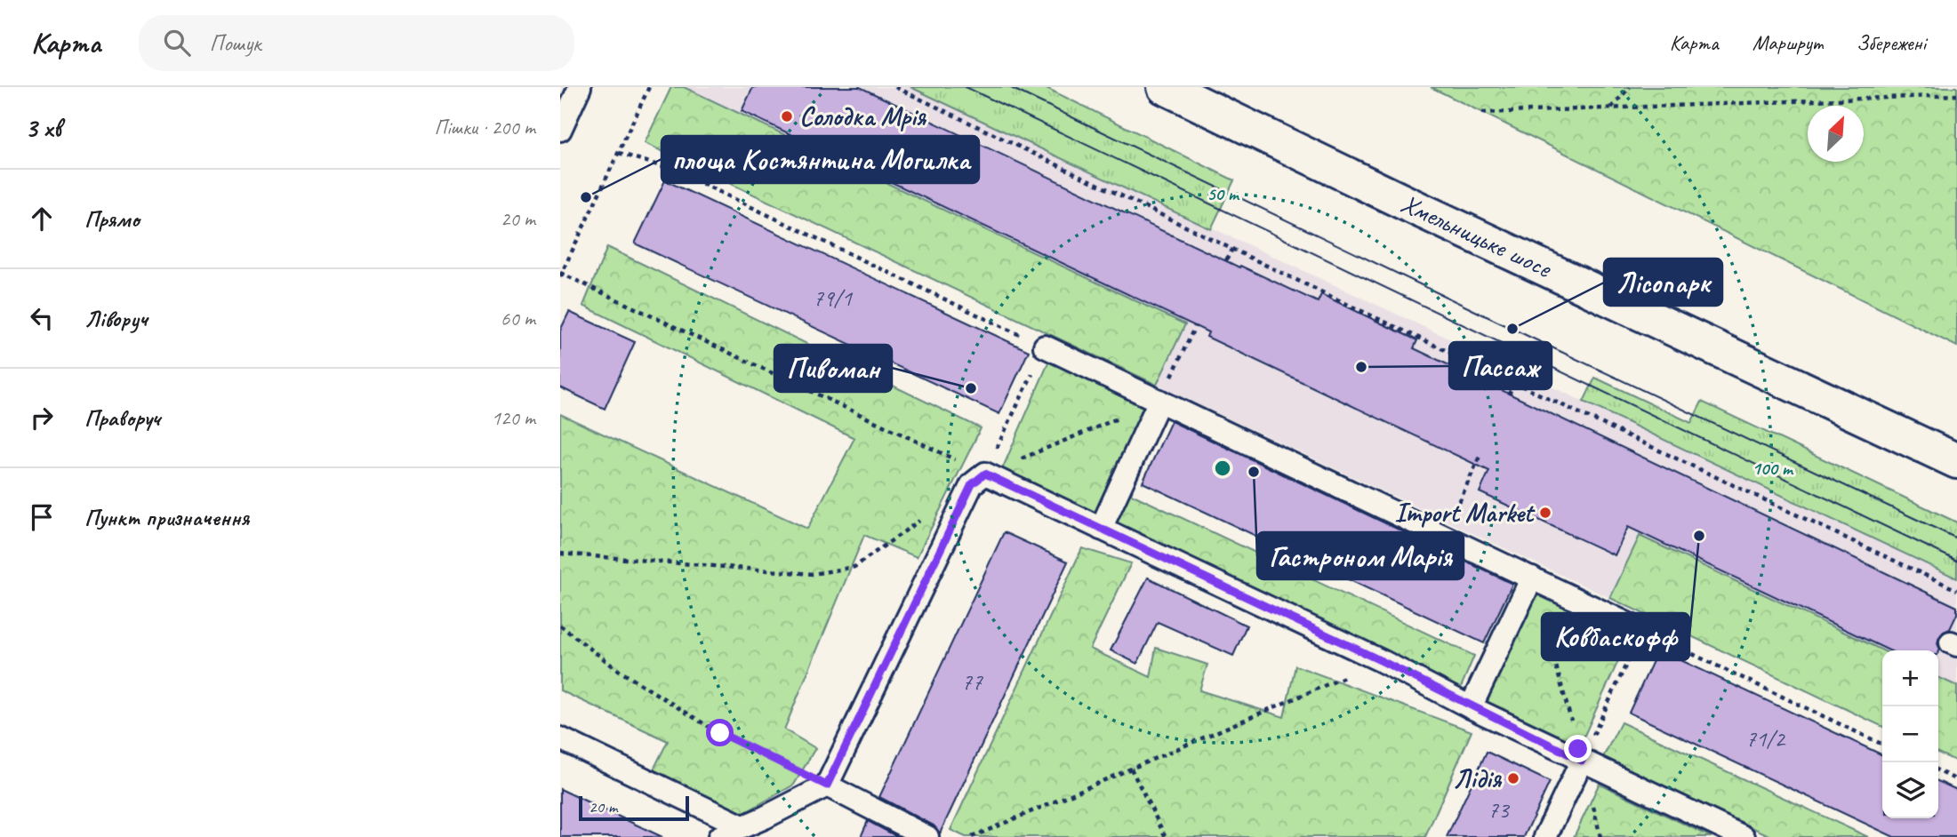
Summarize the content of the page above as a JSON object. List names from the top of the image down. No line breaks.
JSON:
{"streets":{"main road":["Хмельницьке шосе"]},"places":["Солодка Мрія","площа Костянтина Могилка","Лісопарк","Пассаж","Пивоман","Гастроном Марія","Import Market","Ковбаскофф","Лідія"],"house_numbers":["79/1","77","71/2","73"],"scale_bar":"20 m","north":"top right","page":{"header":"Карта","search":"Пошук","nav":["Карта","Маршрут","Збережені"],"heading":["3 хв","Пішки · 200 m"],"list":[["Прямо","20 m"],["Ліворуч","60 m"],["Праворуч","120 m"],"Пункт призначення"],"map_buttons":["+","−"],"scale":"20 m"},"rings":["50 m","100 m"]}
